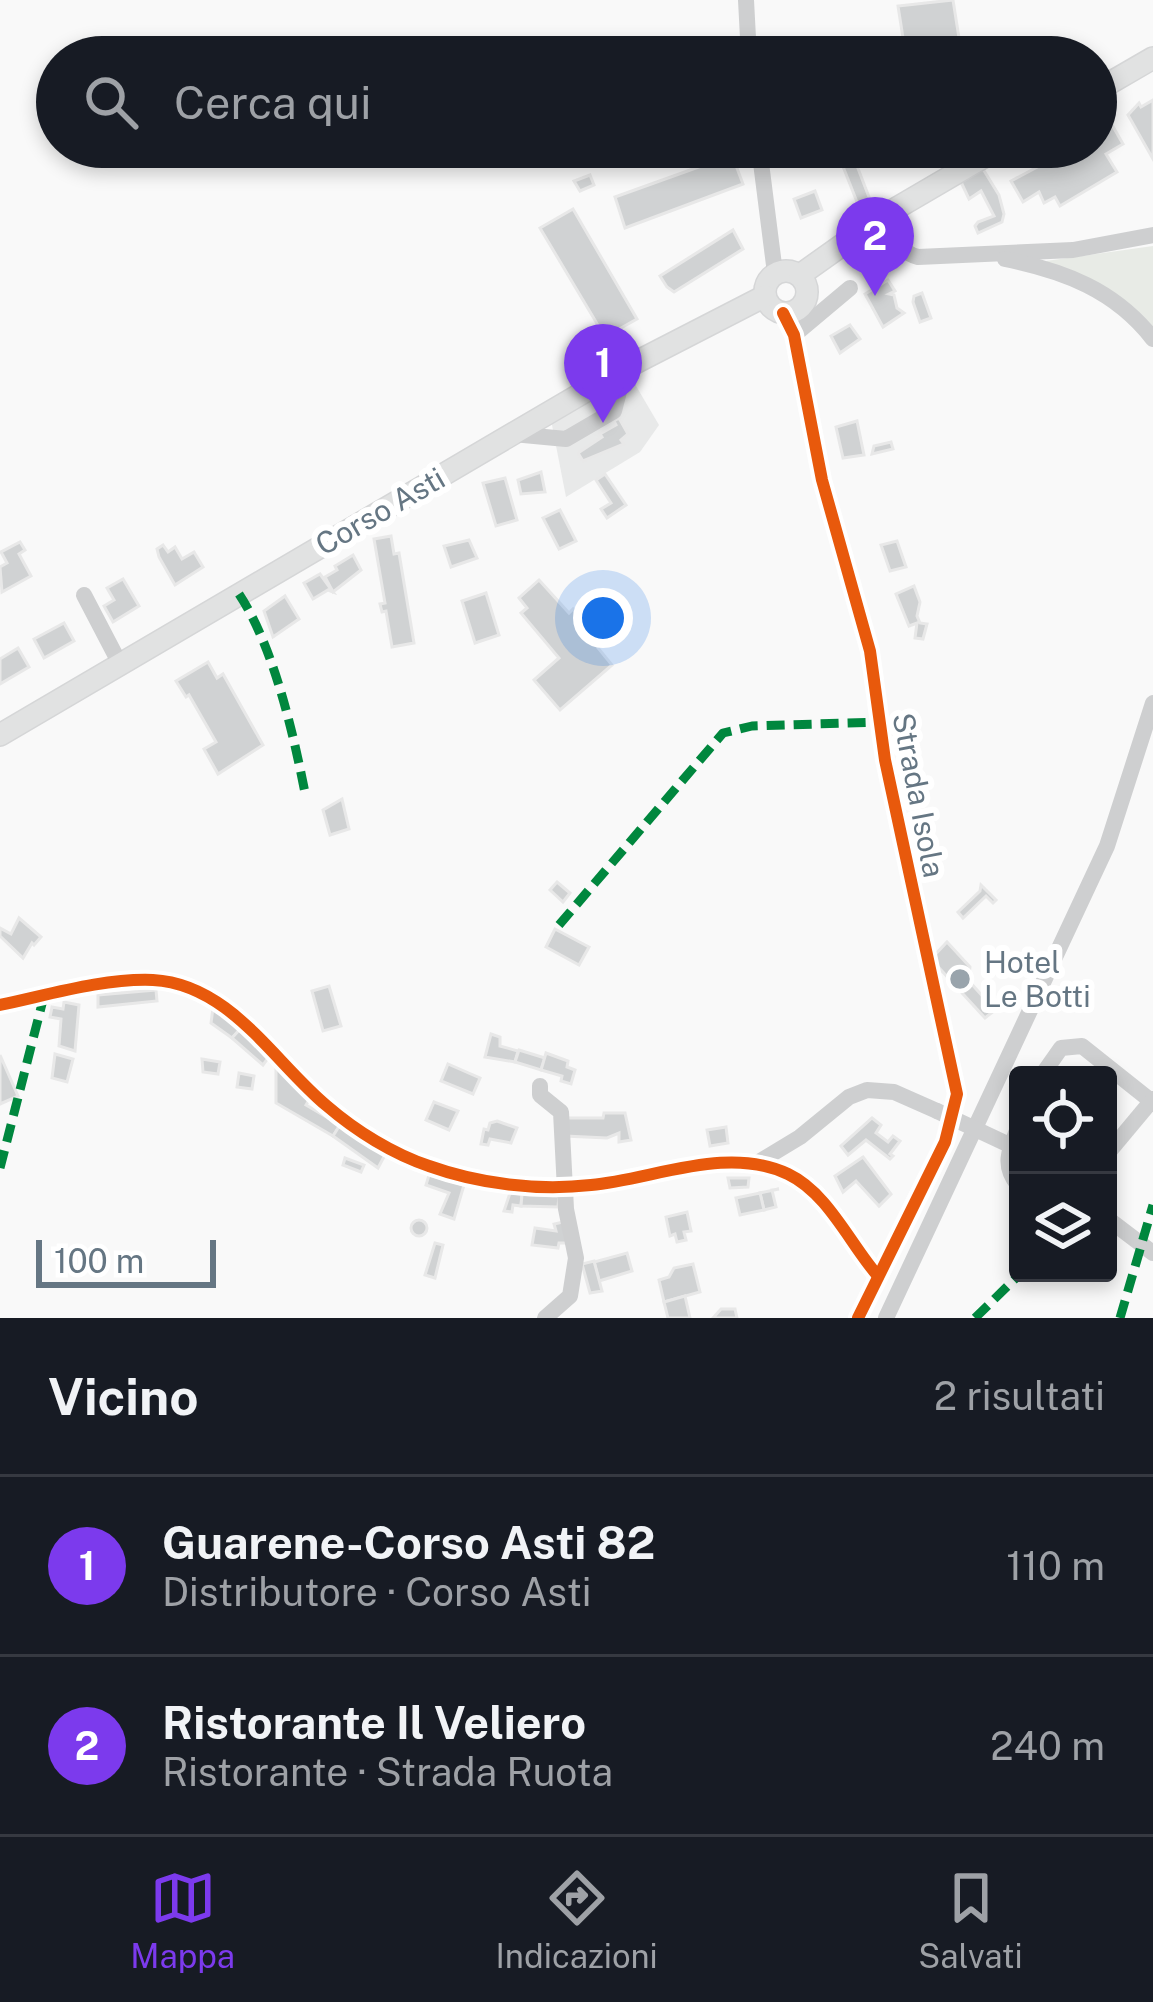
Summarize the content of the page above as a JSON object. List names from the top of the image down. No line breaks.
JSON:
{"streets":{"main road":["Corso Asti"],"street":["Strada Isola"]},"crossings":[["Corso Asti","Strada Isola"]],"places":["Hotel Le Botti"],"scale_bar":"100 m","page":{"search":"Cerca qui","pins":["2","1"],"scale":"100 m","heading":["Vicino","2 risultati"],"list":[{"mark":"1","name":"Guarene-Corso Asti 82","note":"Distributore · Corso Asti","value":"110 m"},{"mark":"2","name":"Ristorante Il Veliero","note":"Ristorante · Strada Ruota","value":"240 m"}],"nav":["Mappa","Indicazioni","Salvati"]}}
